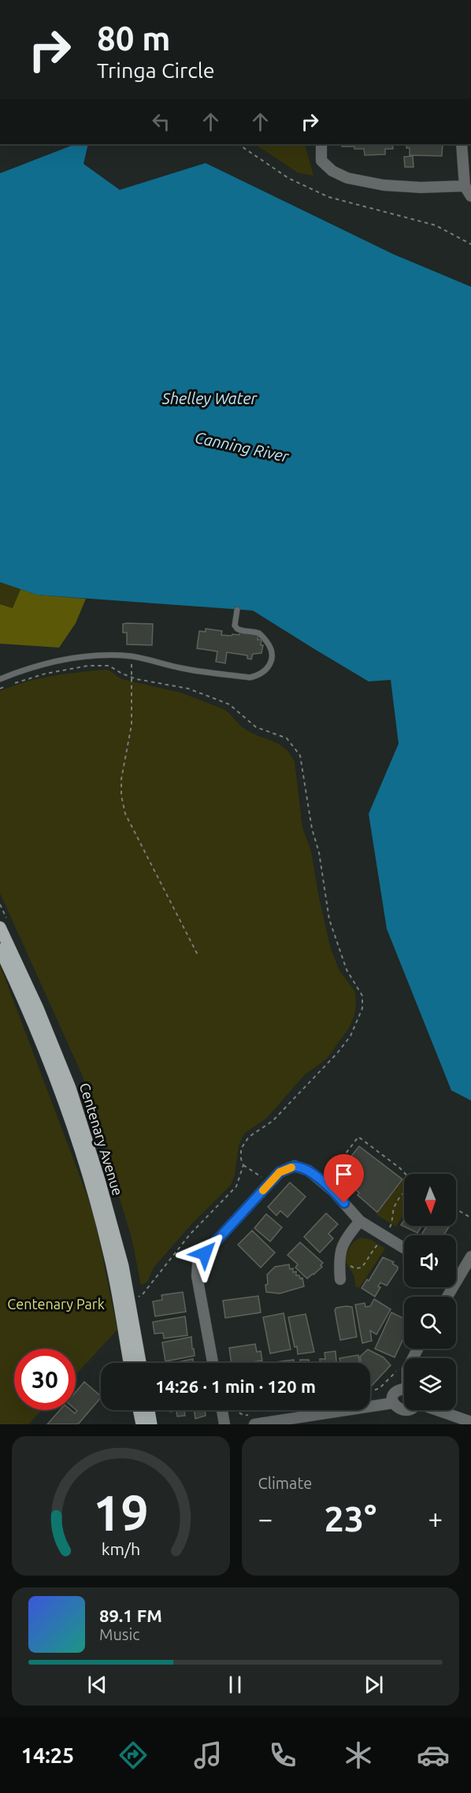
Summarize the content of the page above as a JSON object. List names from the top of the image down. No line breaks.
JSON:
{"streets":{"main road":["Centenary Avenue"]},"water":["Shelley Water","Canning River"],"parks":["Centenary Park"],"north":"bottom","page":{"turn":["80 m","Tringa Circle"],"limit":"30","trip":"14:26 · 1 min · 120 m","tile":"Climate","heat":["−","23°","+"],"song":["89.1 FM","Music"],"tabs":"14:25","gauge":["19","km/h"]}}
